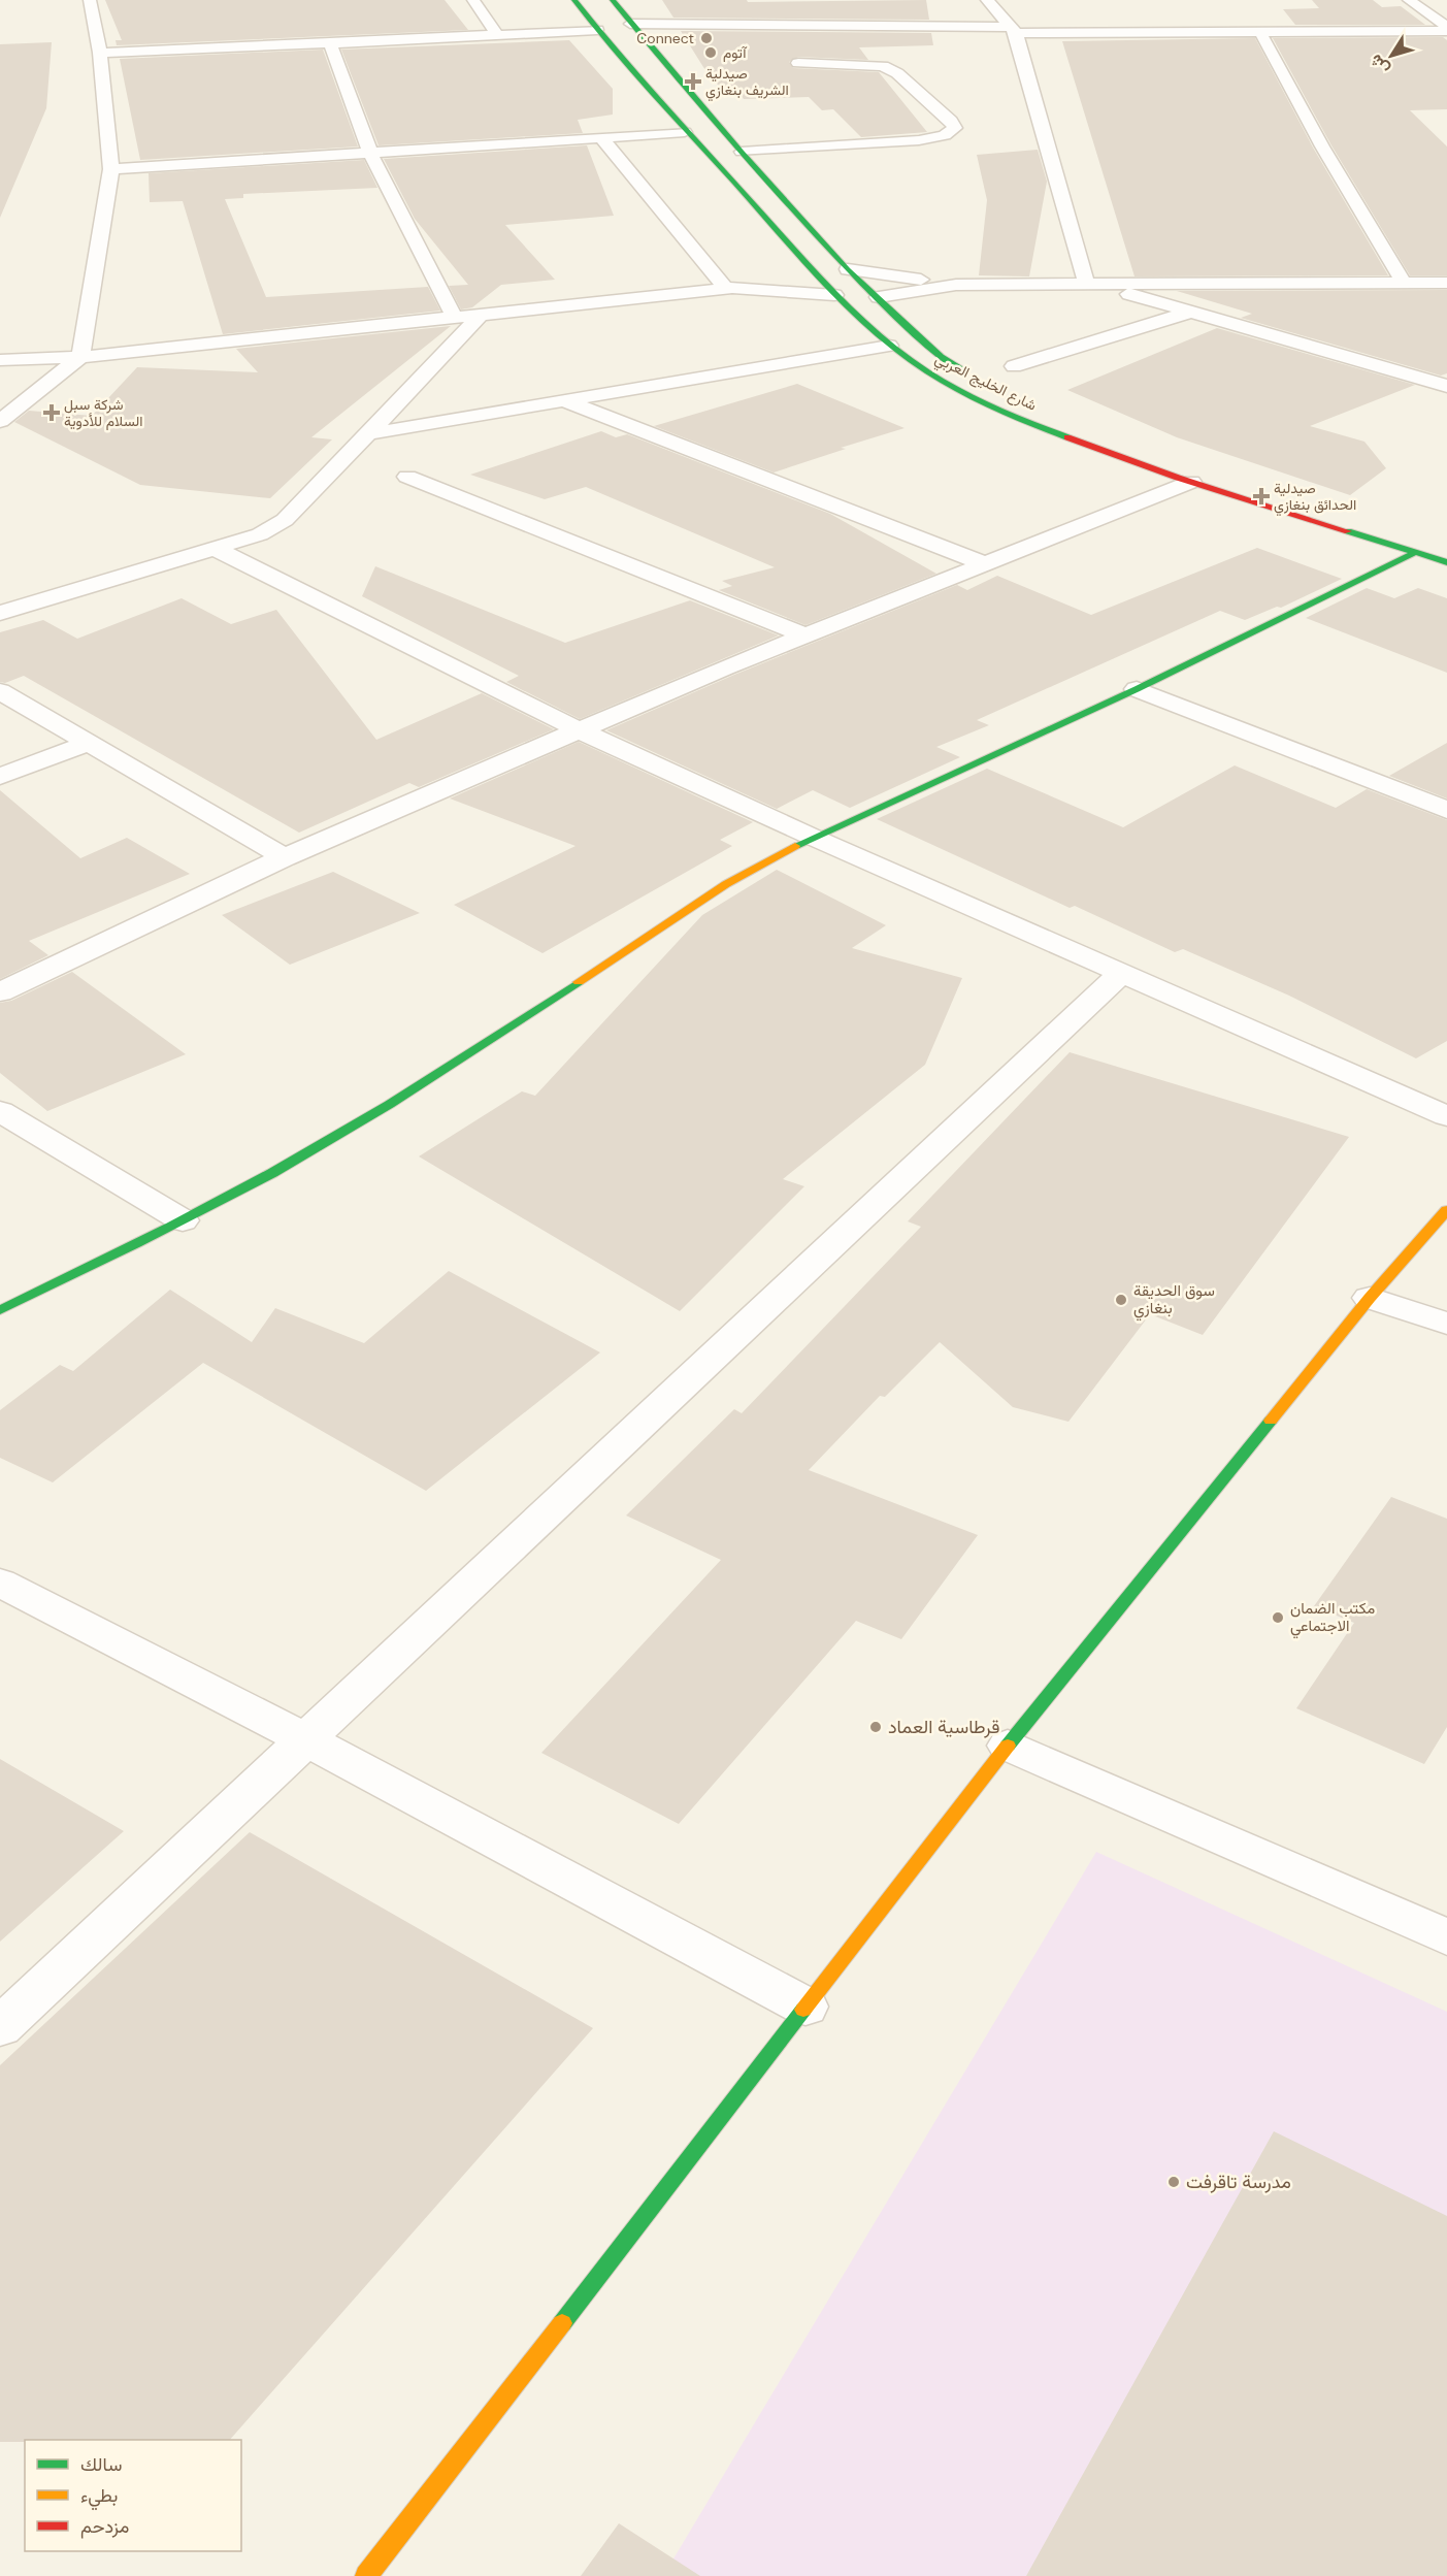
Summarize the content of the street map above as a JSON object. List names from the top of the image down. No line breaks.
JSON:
{"streets":{"main road":["شارع الخليج العربي"]},"places":{"other":["Connect","آتوم","سوق الحديقة بنغازي","مكتب الضمان الاجتماعي","قرطاسية العماد","مدرسة تاقرفت"],"health":["صيدلية الشريف بنغازي","شركة سبل السلام للأدوية","صيدلية الحدائق بنغازي"]},"legend":["سالك","بطيء","مزدحم"],"north":"bottom left"}
